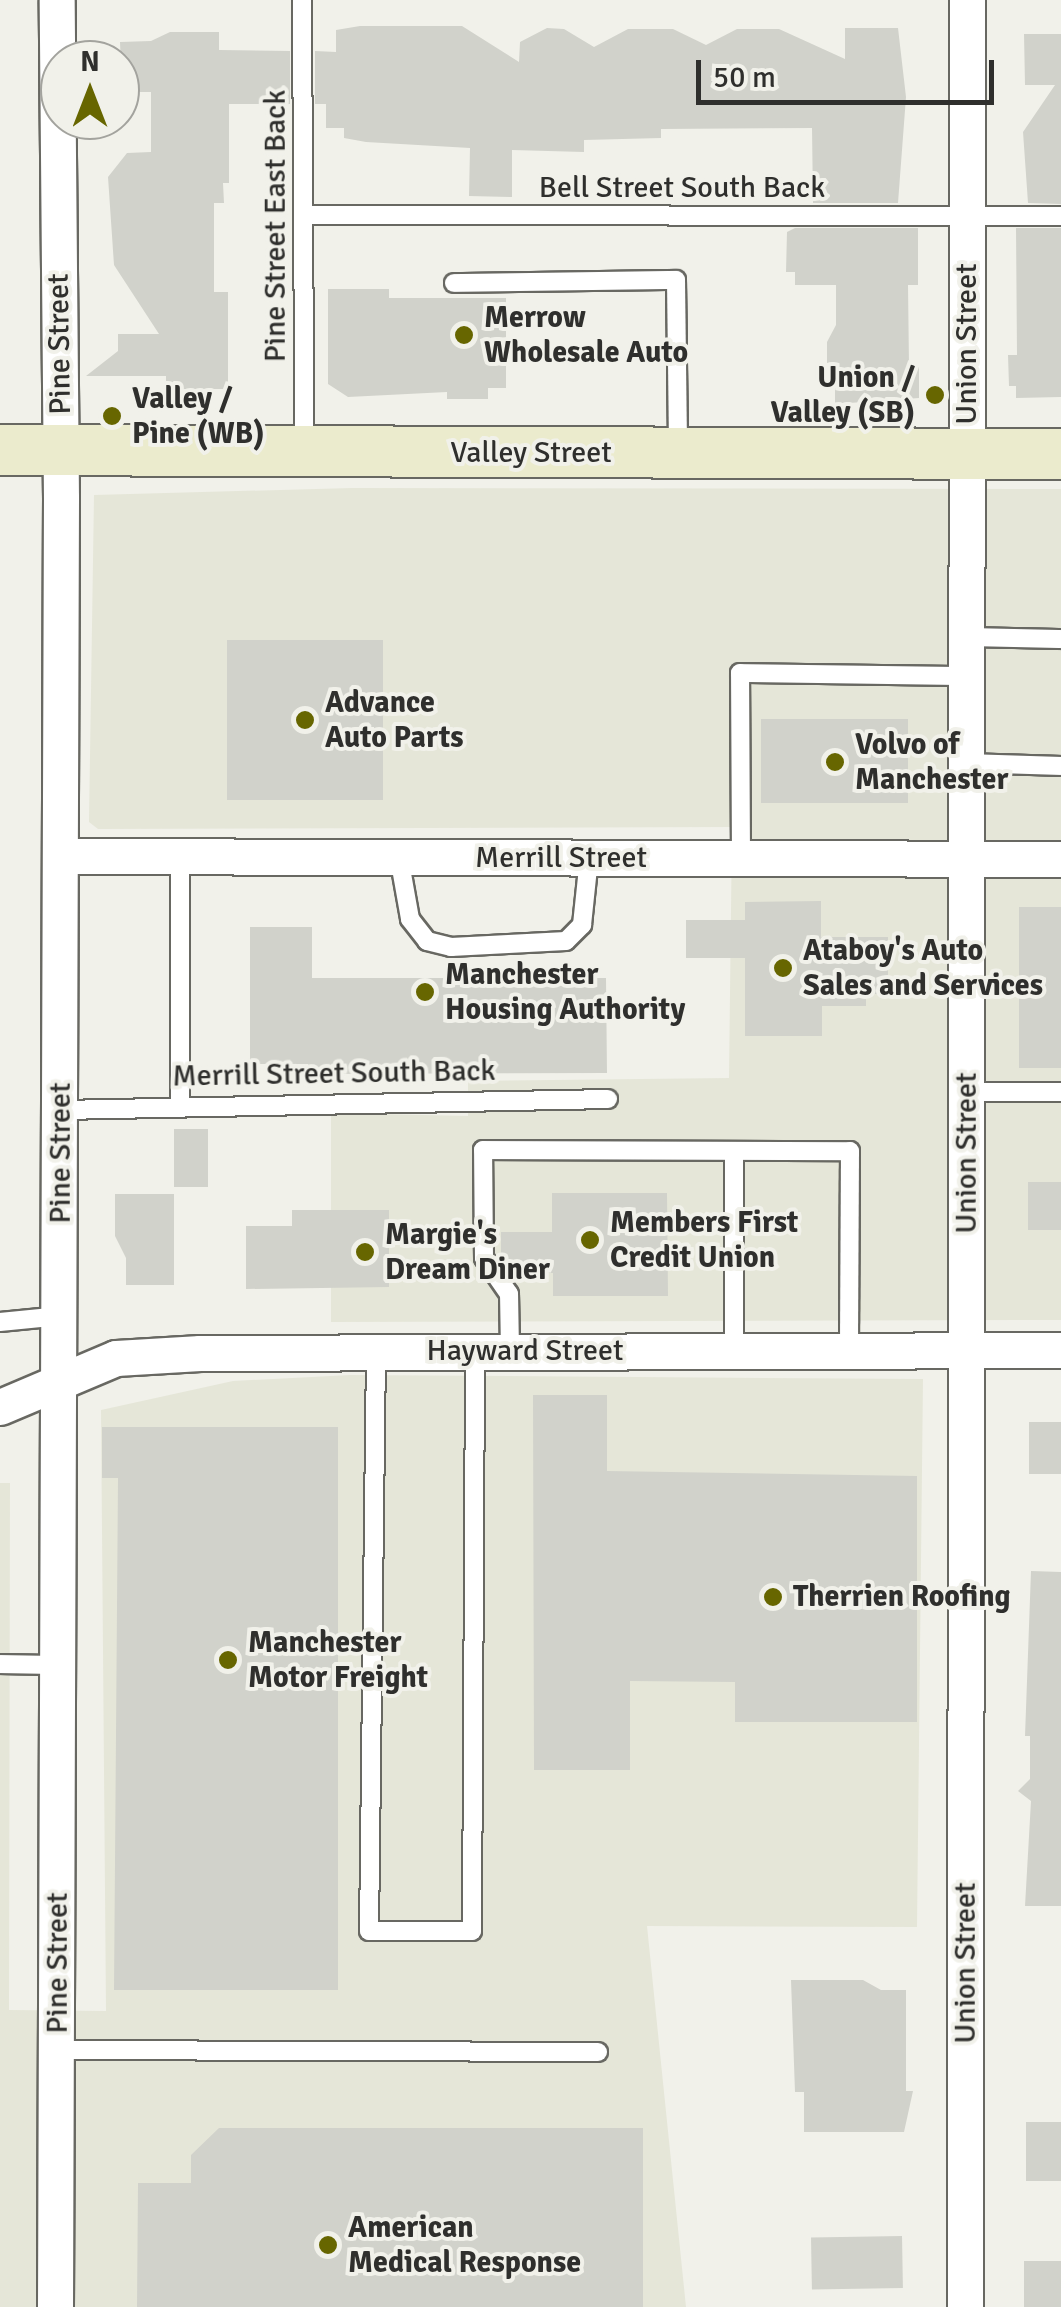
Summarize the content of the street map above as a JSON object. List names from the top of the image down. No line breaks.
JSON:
{"streets":{"main road":["Valley Street"],"street":["Pine Street","Union Street","Merrill Street","Hayward Street"],"lane":["Bell Street South Back","Pine Street East Back","Merrill Street South Back"]},"crossings":[["Bell Street South Back","Pine Street East Back"],["Bell Street South Back","Union Street"],["Pine Street East Back","Valley Street"],["Pine Street","Valley Street"],["Pine Street","Merrill Street"],["Pine Street","Merrill Street South Back"],["Pine Street","Hayward Street"],["Union Street","Valley Street"],["Union Street","Merrill Street"],["Union Street","Hayward Street"]],"places":["Merrow Wholesale Auto","Union / Valley (SB)","Valley / Pine (WB)","Advance Auto Parts","Volvo of Manchester","Ataboy's Auto Sales and Services","Manchester Housing Authority","Members First Credit Union","Margie's Dream Diner","Therrien Roofing","Manchester Motor Freight","American Medical Response"],"scale_bar":"50 m","north":"top"}
